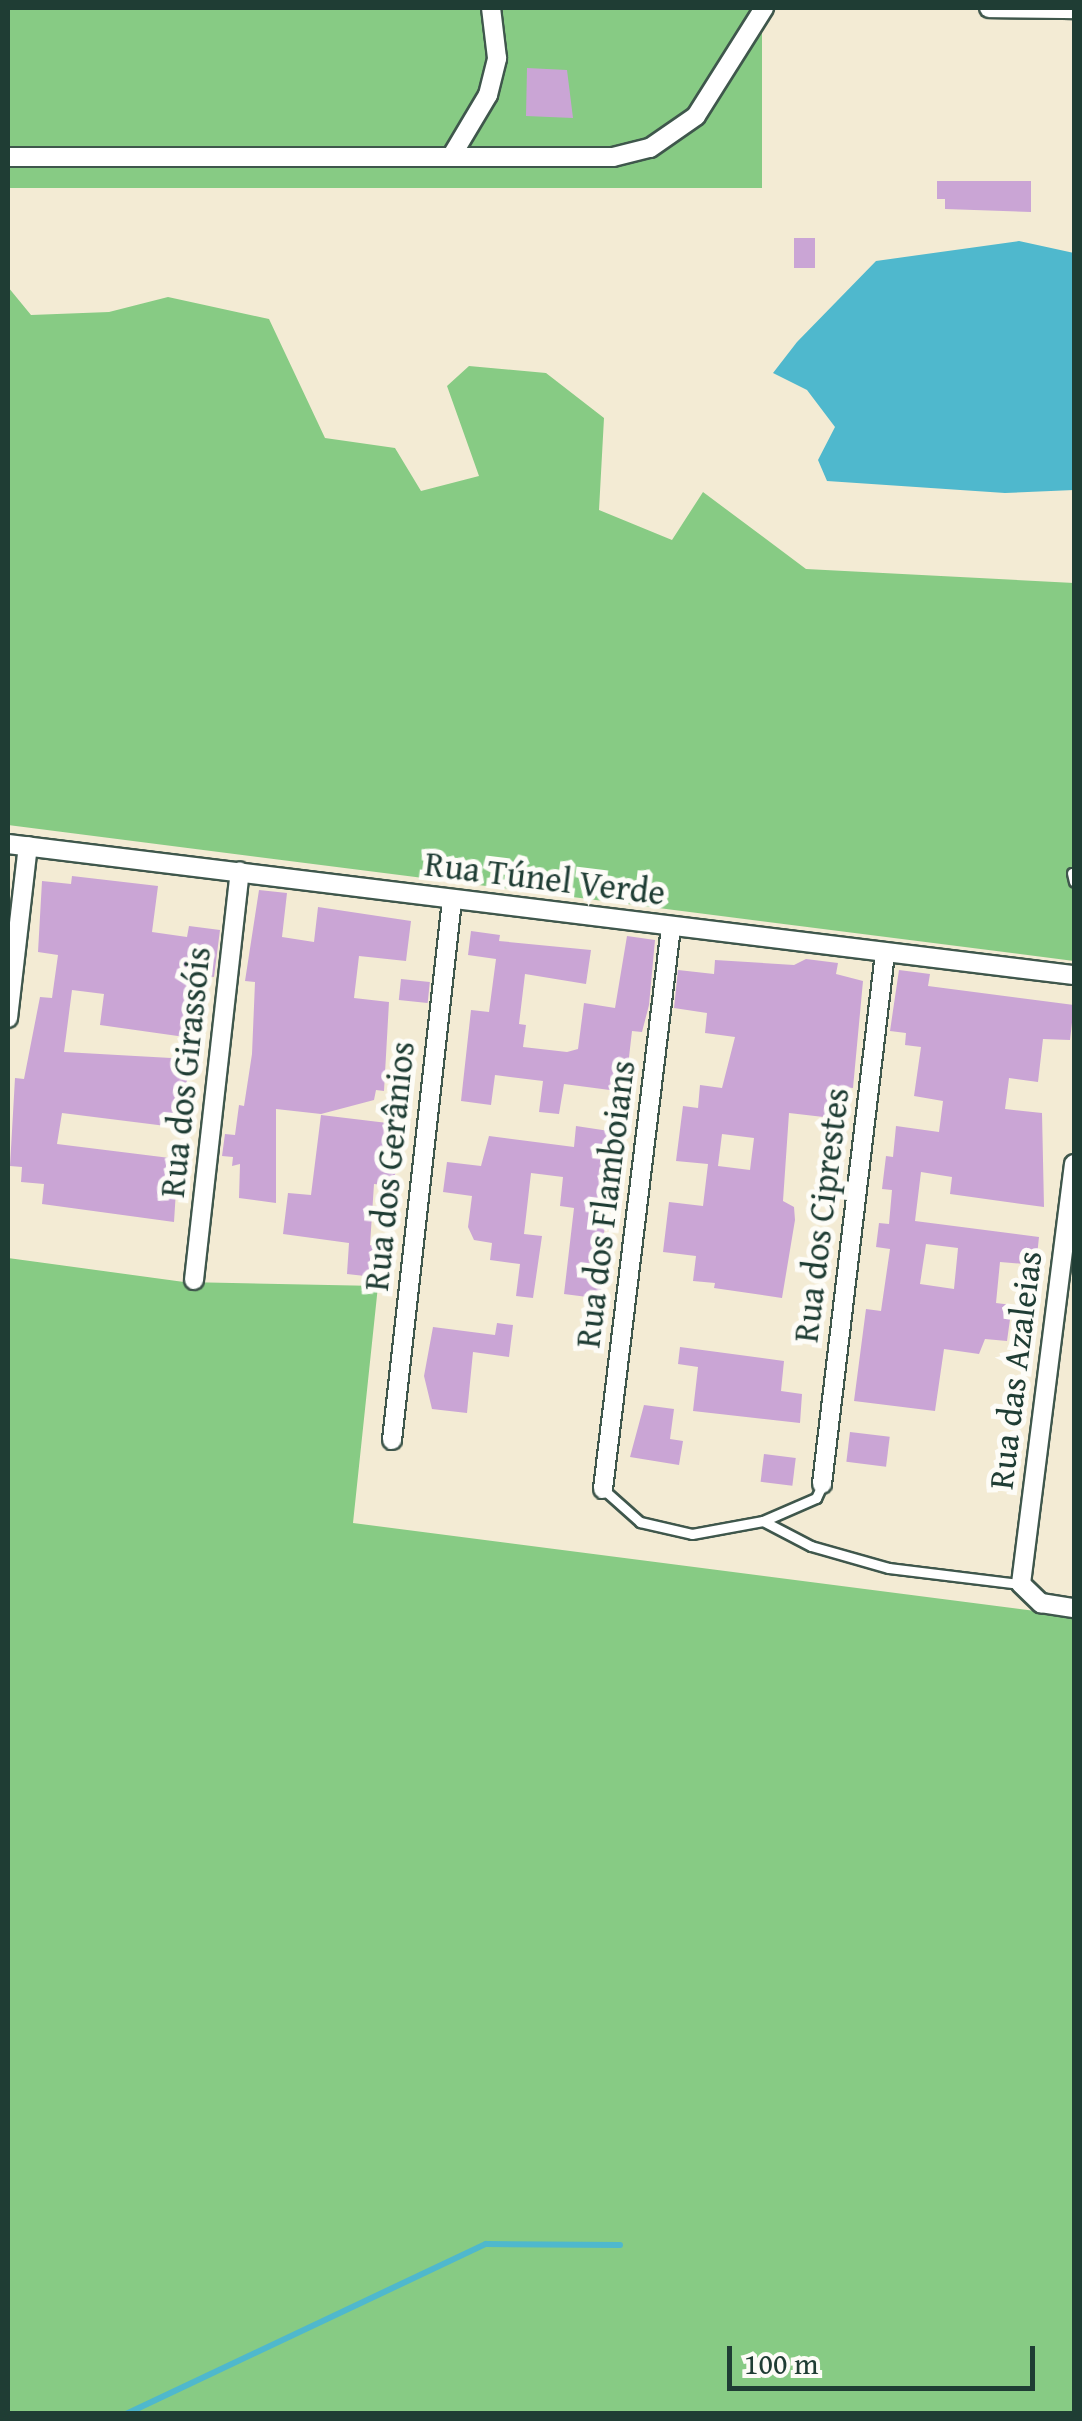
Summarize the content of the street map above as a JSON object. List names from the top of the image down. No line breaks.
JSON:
{"streets":{"street":["Rua Túnel Verde","Rua dos Girassóis","Rua dos Gerânios","Rua dos Flamboians","Rua dos Ciprestes","Rua das Azaleias"]},"crossings":[["Rua Túnel Verde","Rua dos Girassóis"],["Rua Túnel Verde","Rua dos Gerânios"],["Rua Túnel Verde","Rua dos Flamboians"],["Rua Túnel Verde","Rua dos Ciprestes"]],"scale_bar":"100 m"}
